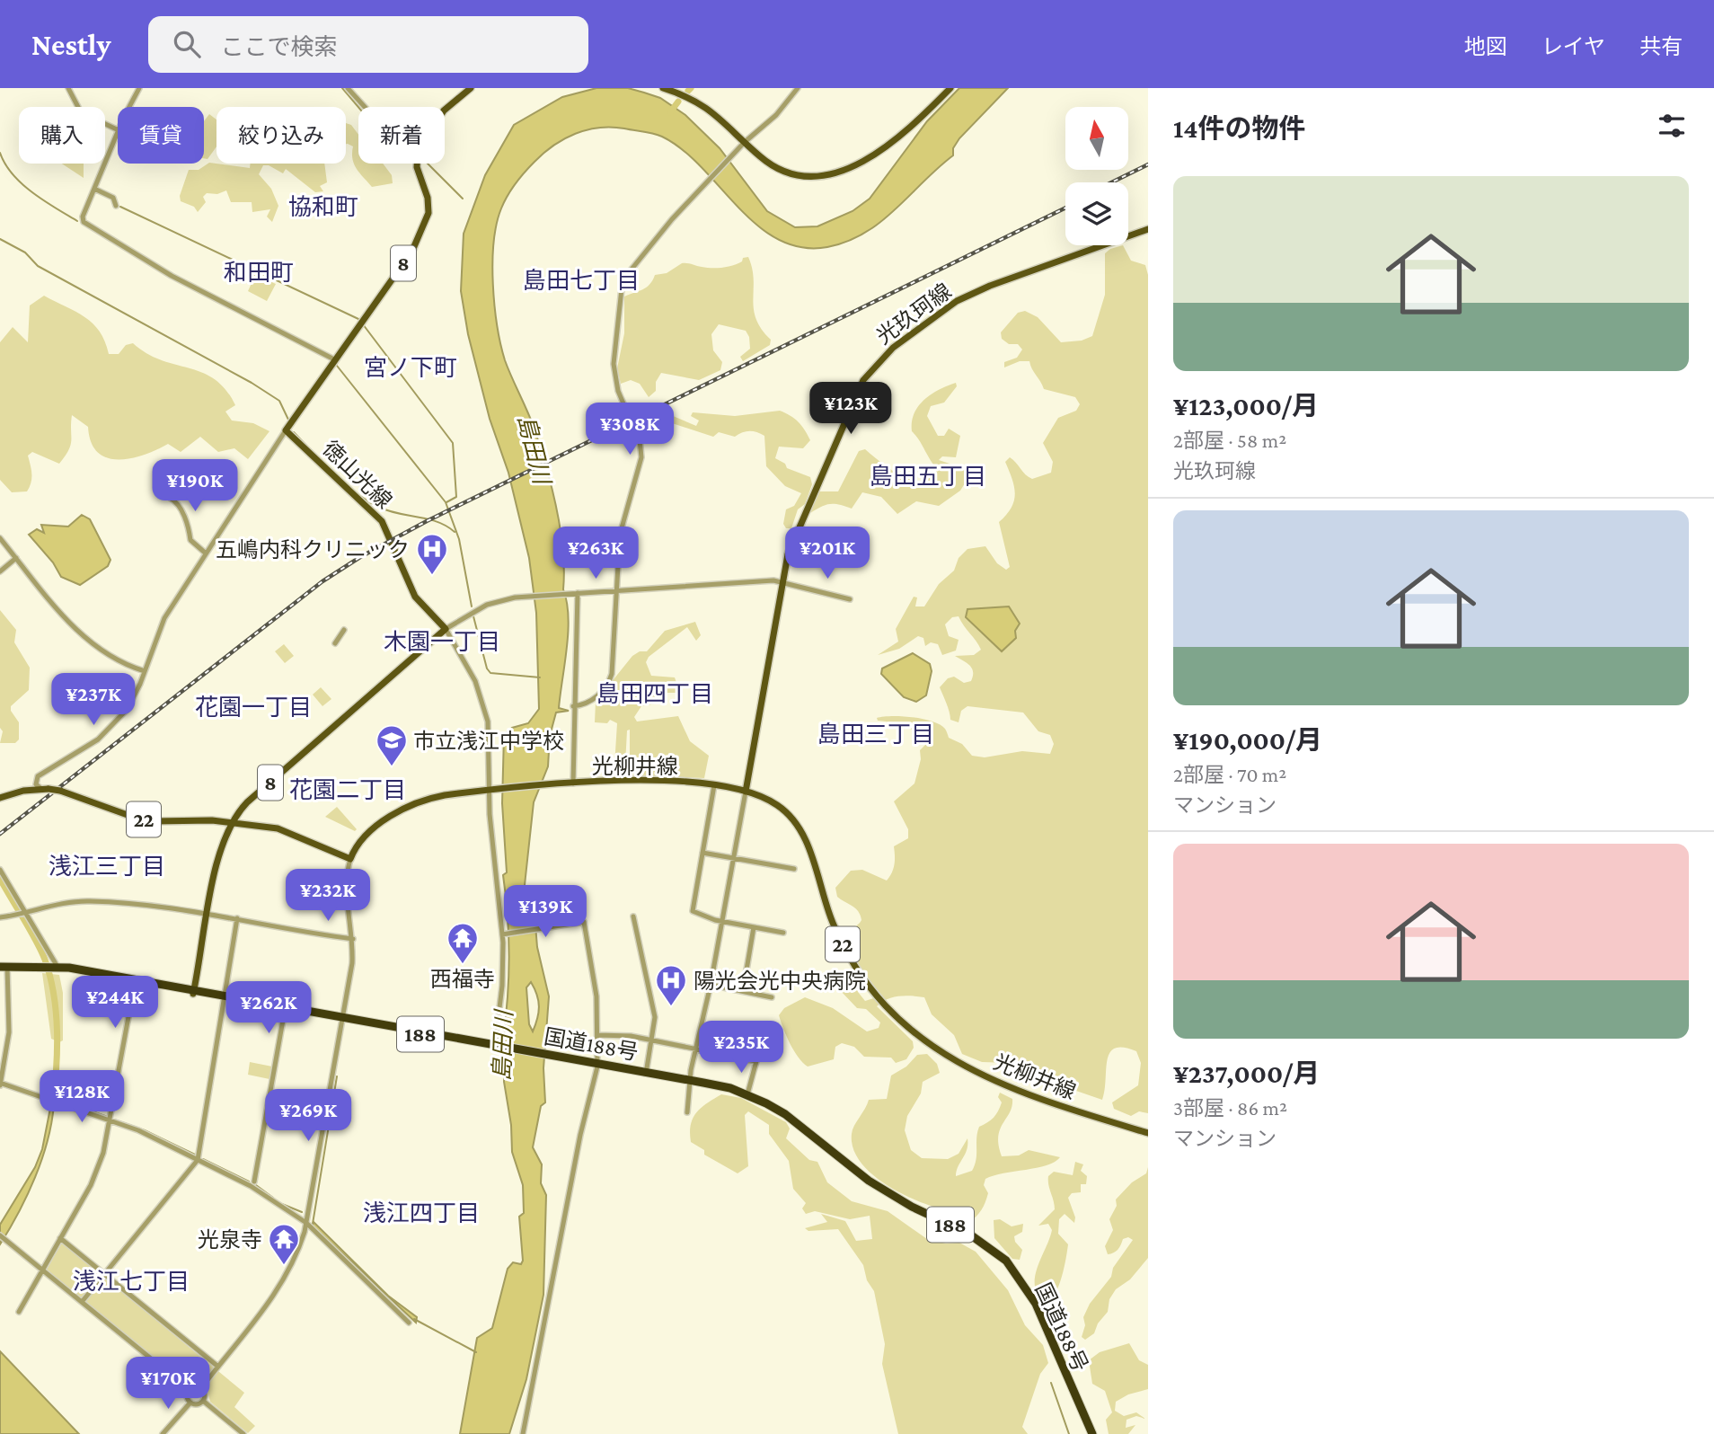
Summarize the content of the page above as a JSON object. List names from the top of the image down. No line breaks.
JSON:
{"streets":{"highway":["188","国道188号"],"main road":["8","光玖珂線","徳山光線","光柳井線","22"]},"crossings":[["8","徳山光線"],["8","22"],["8","国道188号"],["光玖珂線","光柳井線"],["光柳井線","22"]],"districts":["協和町","和田町","島田七丁目","宮ノ下町","島田五丁目","木園一丁目","島田四丁目","花園一丁目","島田三丁目","花園二丁目","浅江三丁目","浅江四丁目","浅江七丁目"],"water":["島田川"],"places":{"hospital":["五嶋内科クリニック","陽光会光中央病院"],"school or university":["市立浅江中学校"],"temple":["西福寺","光泉寺"]},"north":"top","page":{"header":"Nestly","search":"ここで検索","nav":["地図","レイヤ","共有"],"heading":"14件の物件","chip":["購入","賃貸","絞り込み","新着"],"list":[{"name":"¥123,000/月","note":"2部屋 · 58 m² · 光玖珂線"},{"name":"¥190,000/月","note":"2部屋 · 70 m² · マンション"},{"name":"¥237,000/月","note":"3部屋 · 86 m² · マンション"}],"price":["¥123K","¥308K","¥190K","¥263K","¥201K","¥237K","¥232K","¥139K","¥244K","¥262K","¥235K","¥128K","¥269K","¥170K"]}}
